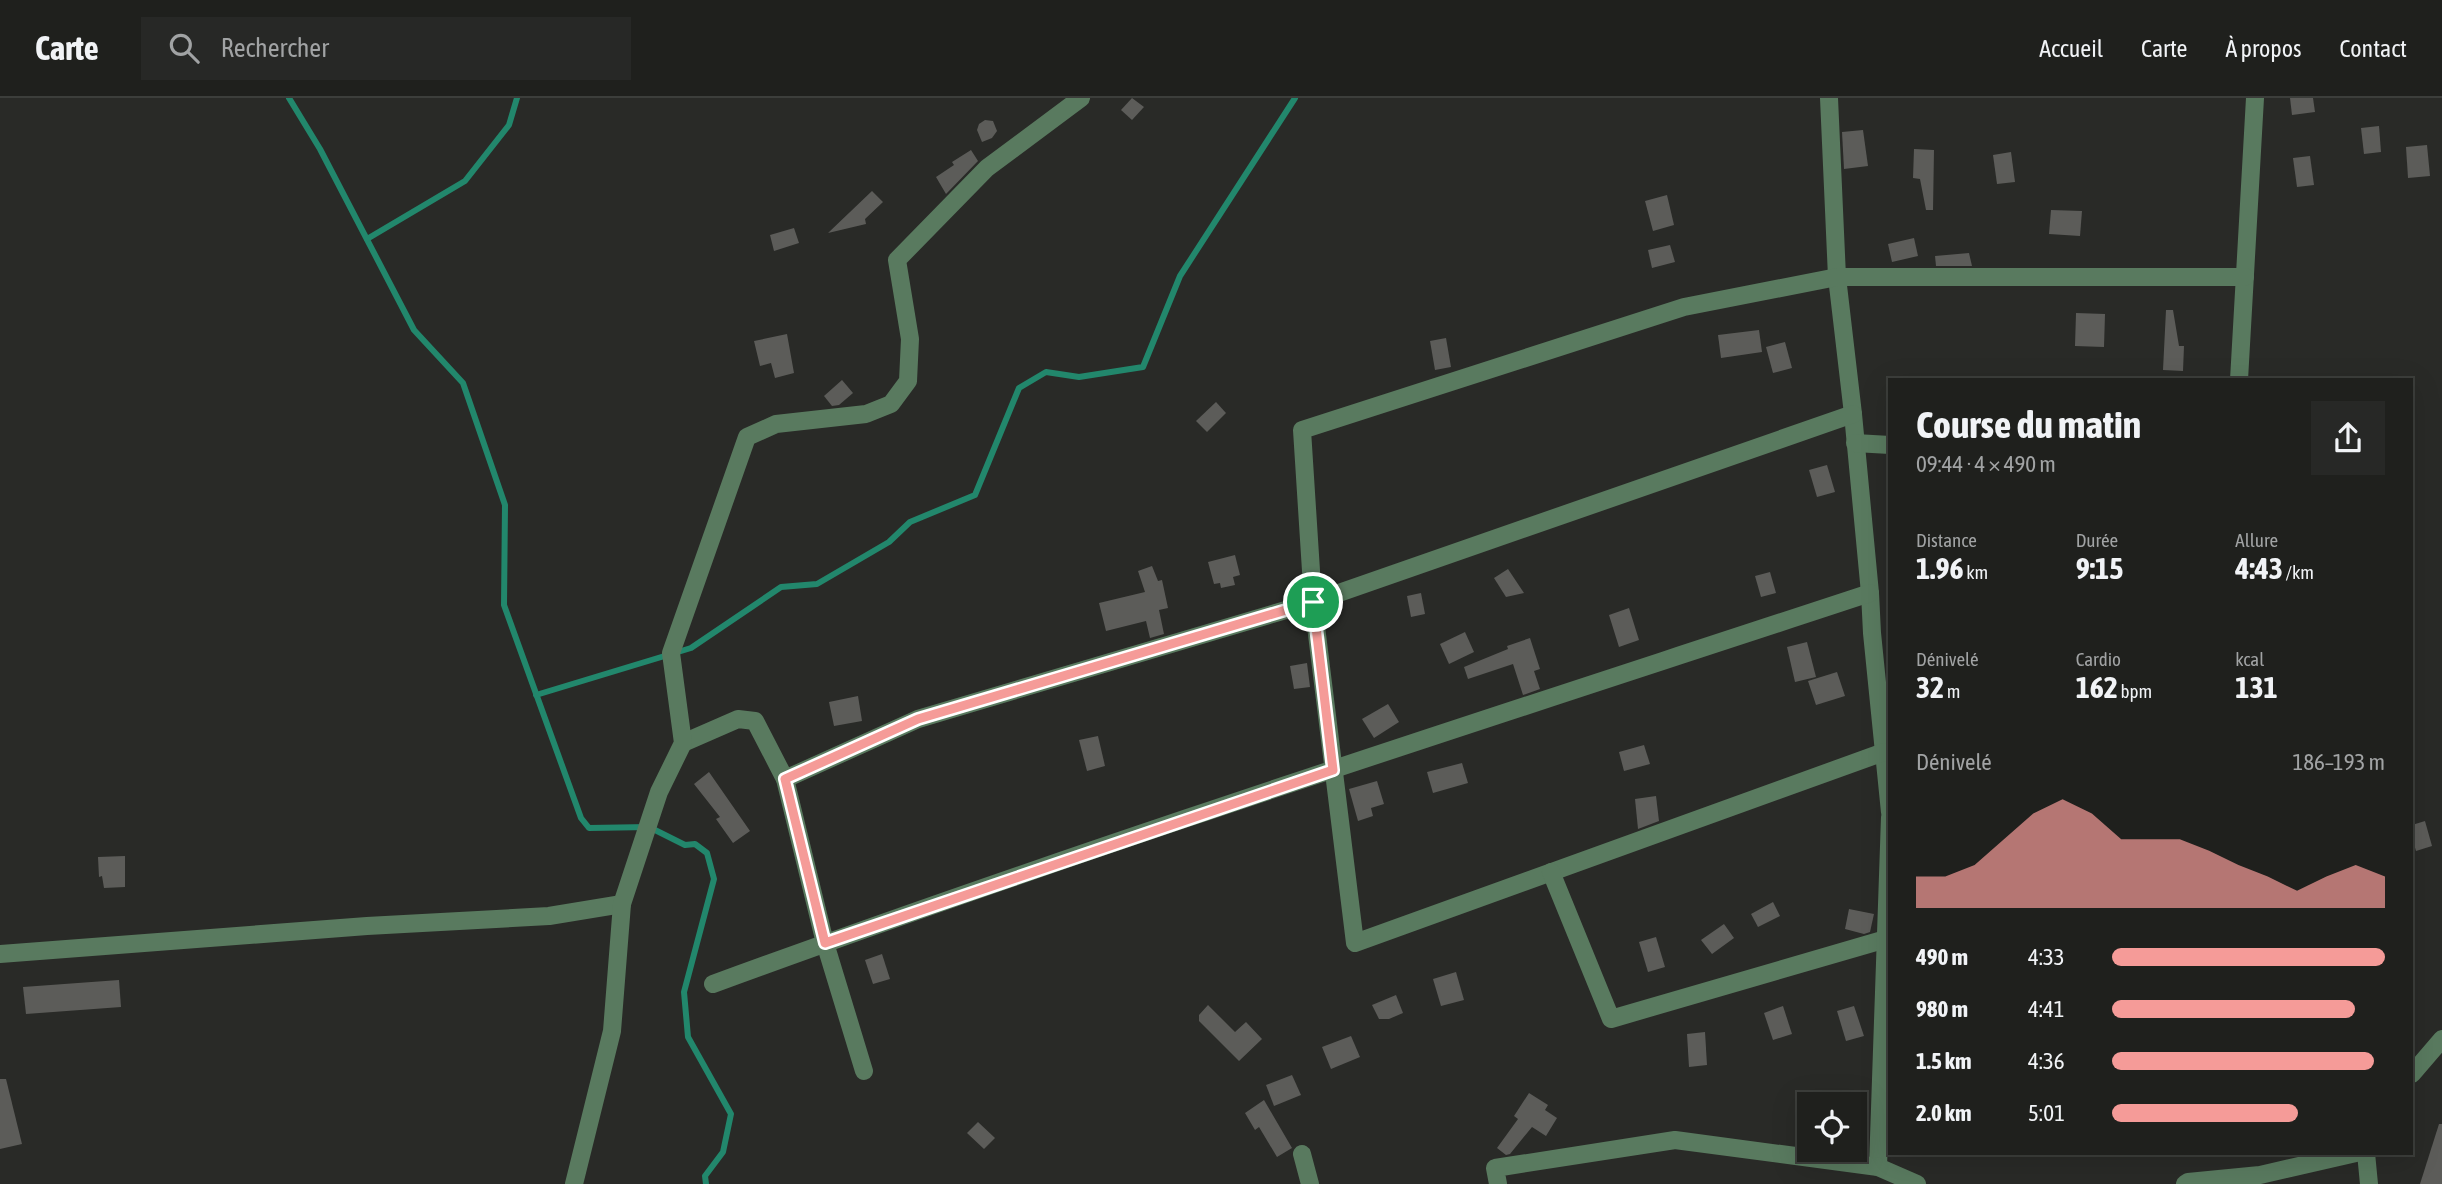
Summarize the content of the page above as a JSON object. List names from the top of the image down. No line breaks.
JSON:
{"page":{"header":"Carte","search":"Rechercher","nav":["Accueil","Carte","À propos","Contact"],"heading":["Course du matin","09:44 · 4 × 490 m"],"stats":[["Distance","1.96 km"],["Durée","9:15"],["Allure","4:43 /km"],["Dénivelé","32 m"],["Cardio","162 bpm"],["kcal","131"]],"chart":["Dénivelé","186–193 m"],"list":[{"name":"490 m","note":"4:33"},{"name":"980 m","note":"4:41"},{"name":"1.5 km","note":"4:36"},{"name":"2.0 km","note":"5:01"}]}}
